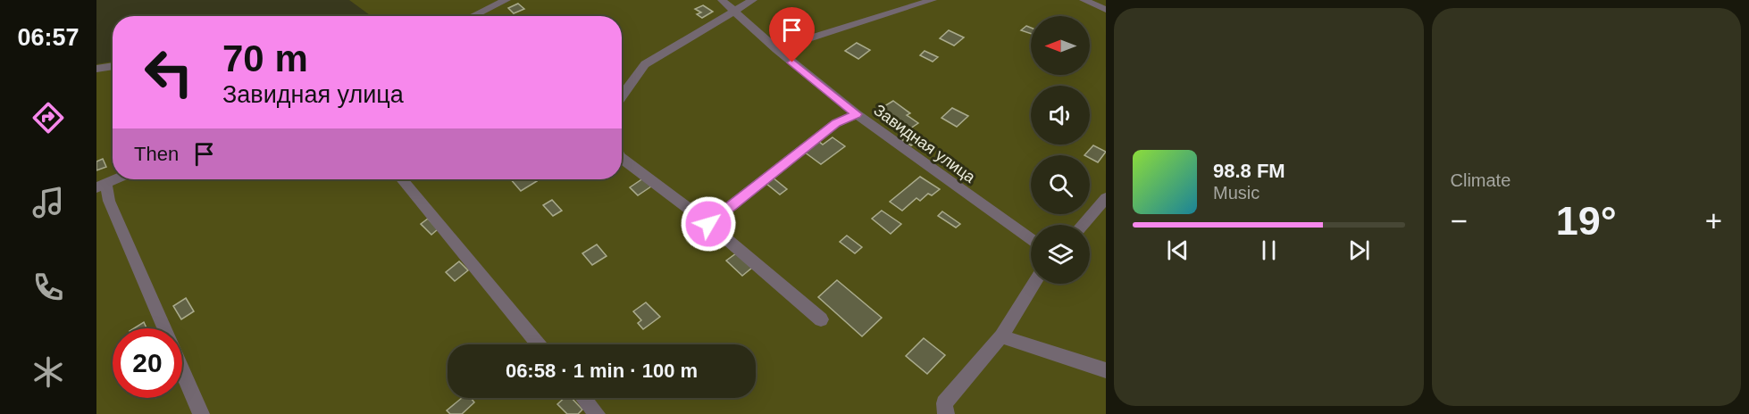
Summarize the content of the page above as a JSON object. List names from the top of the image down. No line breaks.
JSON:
{"streets":{"lane":["Завидная улица"]},"north":"left","page":{"tabs":"06:57","tile":"Climate","turn":["70 m","Завидная улица"],"then":"Then","song":["98.8 FM","Music"],"heat":["−","19°","+"],"limit":"20","trip":"06:58 · 1 min · 100 m"}}
